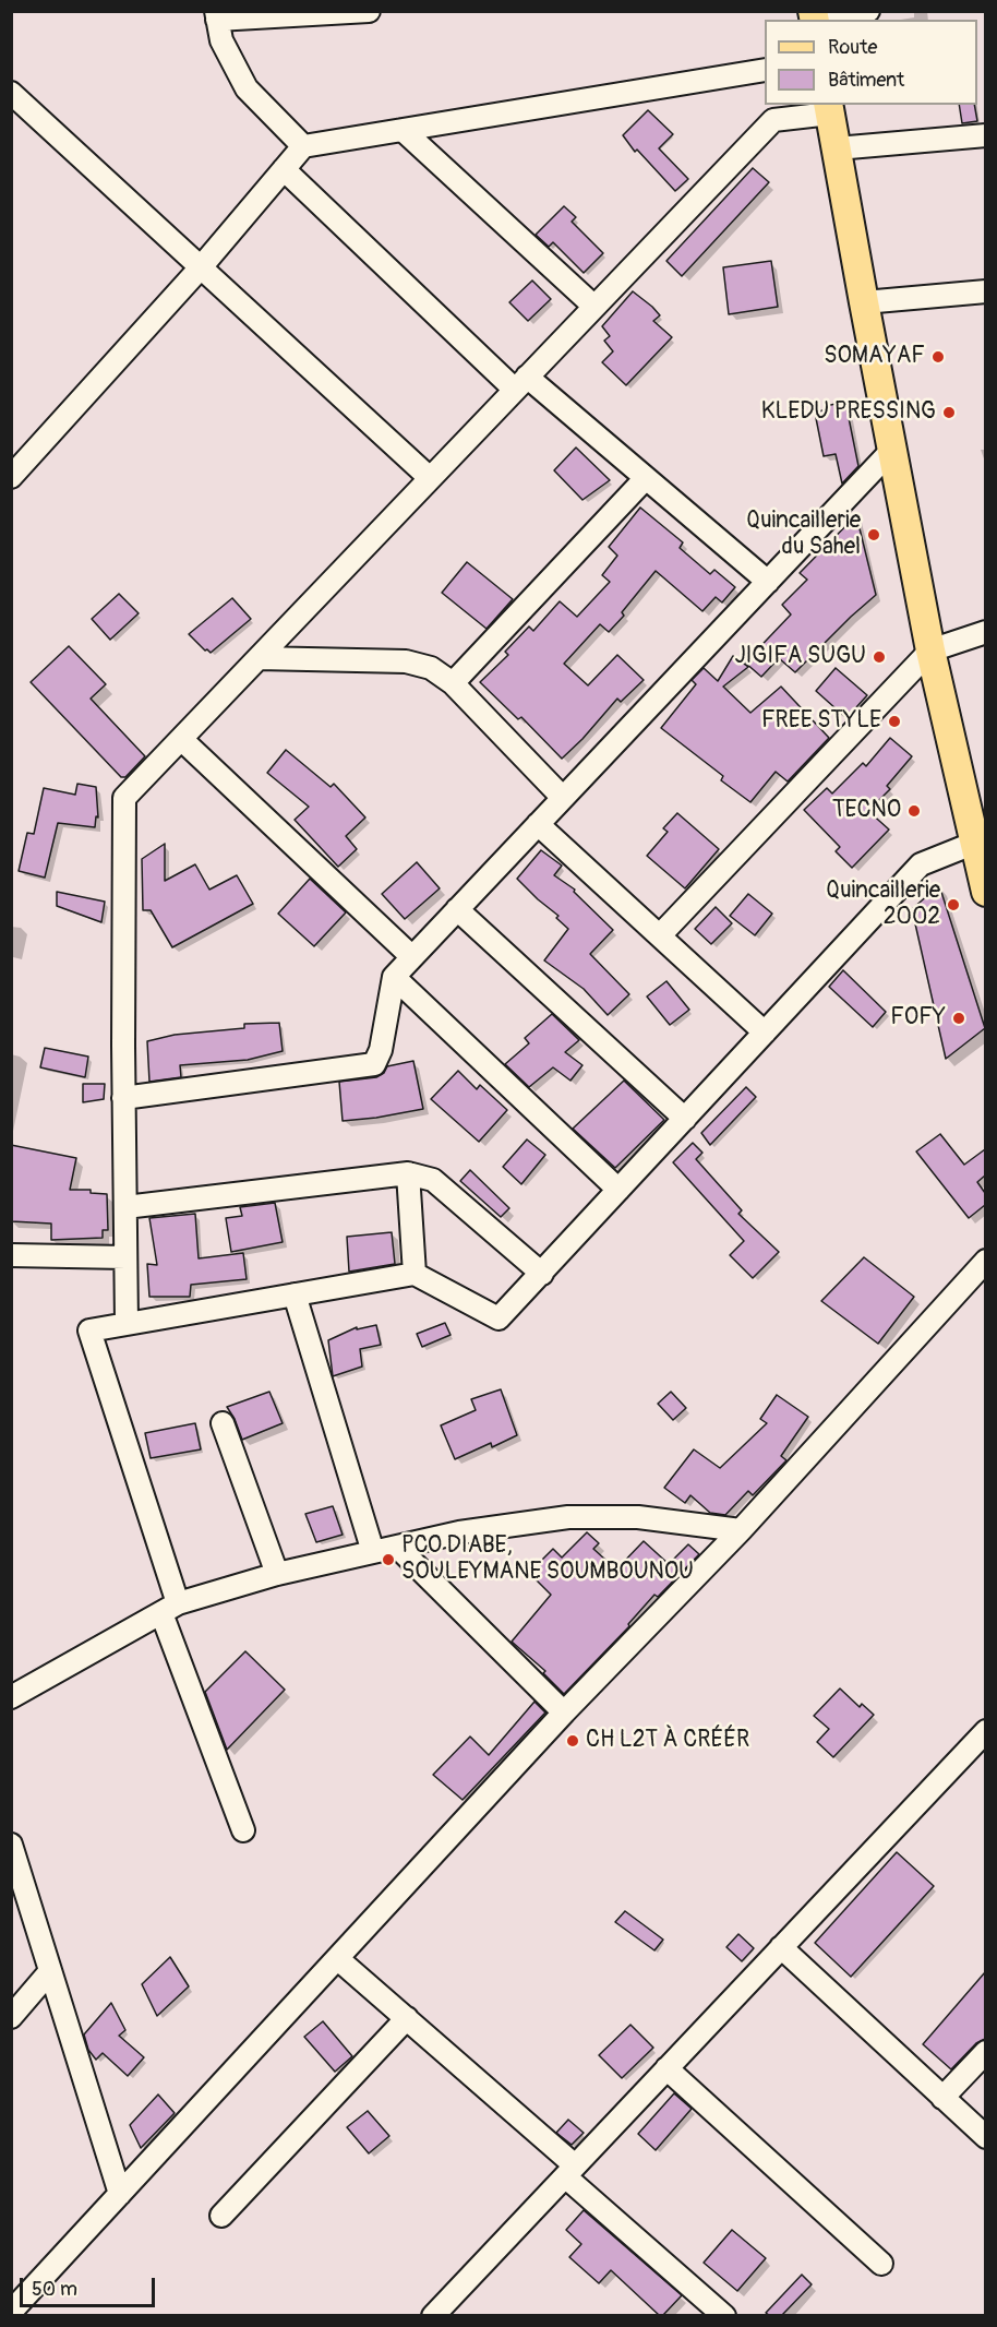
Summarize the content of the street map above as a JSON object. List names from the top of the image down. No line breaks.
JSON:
{"places":["SOMAYAF","KLEDU PRESSING","Quincaillerie du Sahel","JIGIFA SUGU","FREE STYLE","TECNO","Quincaillerie 2002","FOFY","PCO DIABE, SOULEYMANE SOUMBOUNOU","CH L2T À CRÉÉR"],"legend":["Route","Bâtiment"],"scale_bar":"50 m"}
